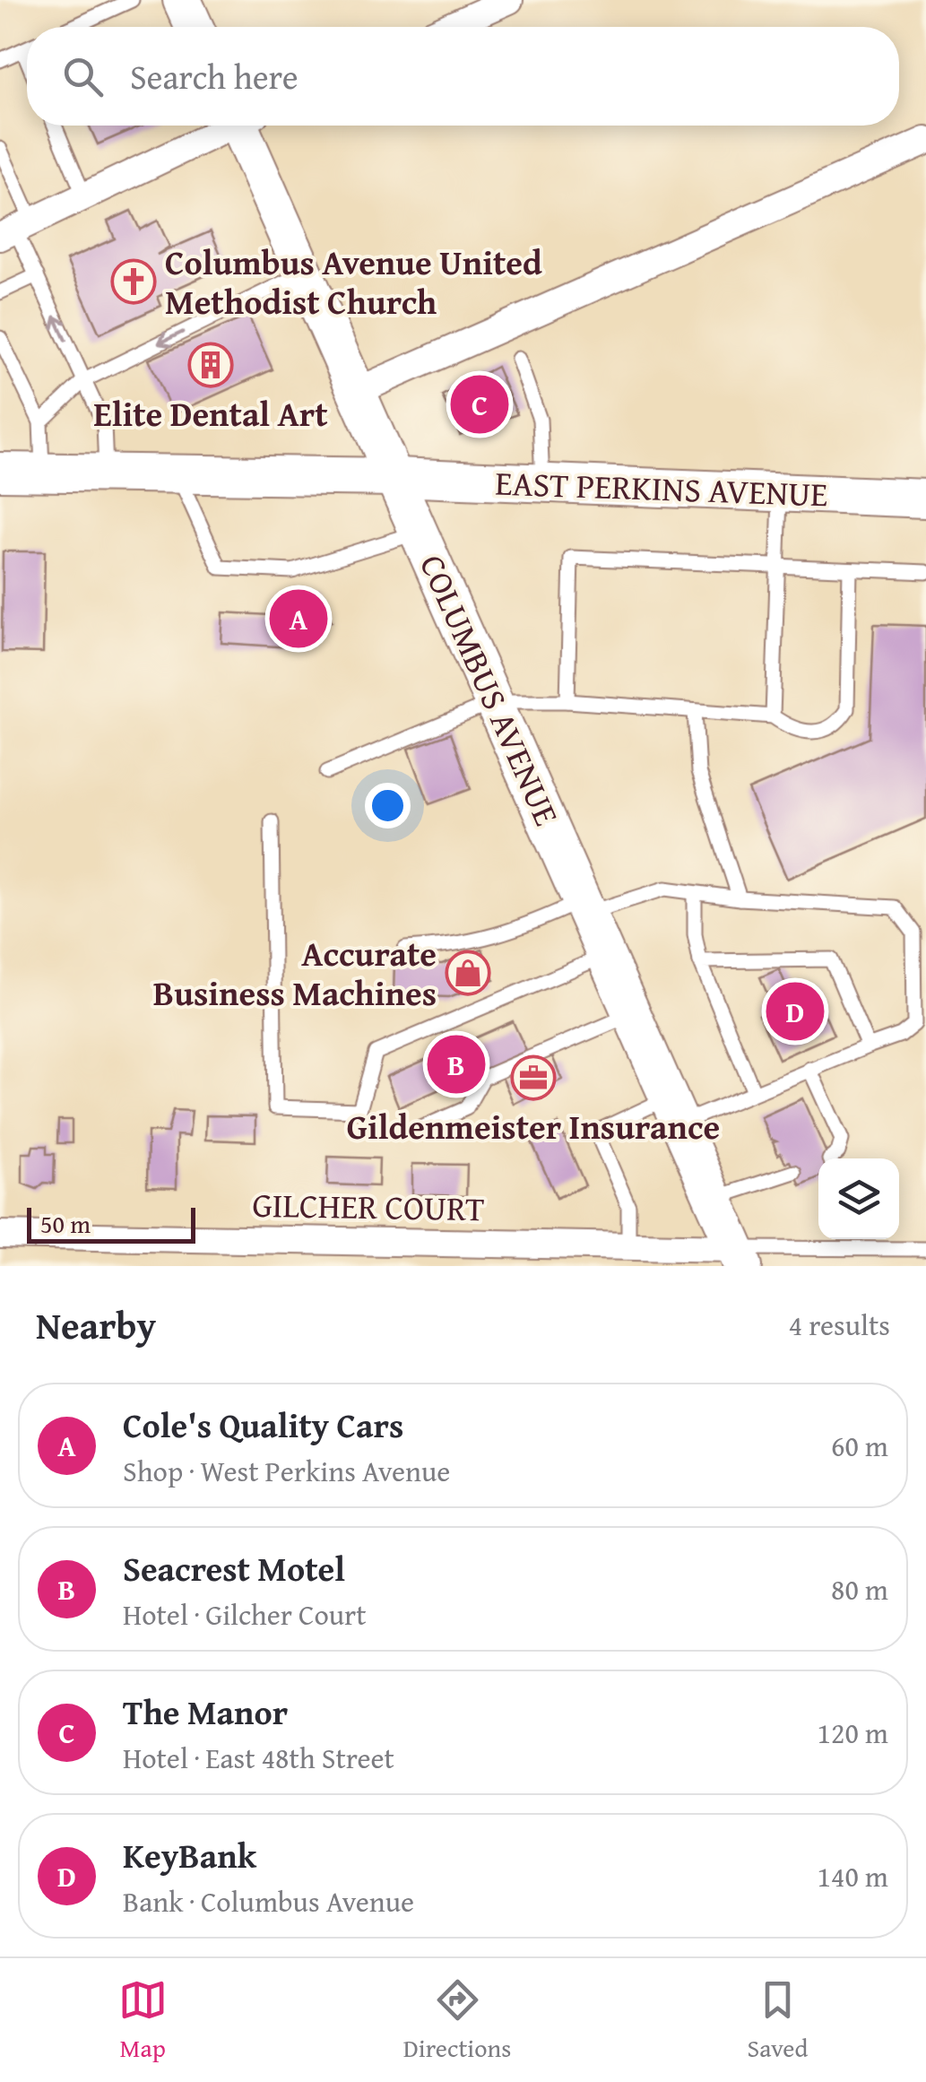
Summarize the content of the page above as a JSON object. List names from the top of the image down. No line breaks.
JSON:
{"streets":{"main road":["EAST PERKINS AVENUE","COLUMBUS AVENUE"],"street":["GILCHER COURT"]},"crossings":[["EAST PERKINS AVENUE","COLUMBUS AVENUE"],["COLUMBUS AVENUE","GILCHER COURT"]],"places":{"church":["Columbus Avenue United Methodist Church"],"building":["Elite Dental Art"],"shop":["Accurate Business Machines"],"office":["Gildenmeister Insurance"]},"scale_bar":"50 m","page":{"search":"Search here","pins":["C","A","D","B"],"scale":"50 m","heading":["Nearby","4 results"],"list":[{"mark":"A","name":"Cole's Quality Cars","note":"Shop · West Perkins Avenue","value":"60 m"},{"mark":"B","name":"Seacrest Motel","note":"Hotel · Gilcher Court","value":"80 m"},{"mark":"C","name":"The Manor","note":"Hotel · East 48th Street","value":"120 m"},{"mark":"D","name":"KeyBank","note":"Bank · Columbus Avenue","value":"140 m"}],"nav":["Map","Directions","Saved"]}}
